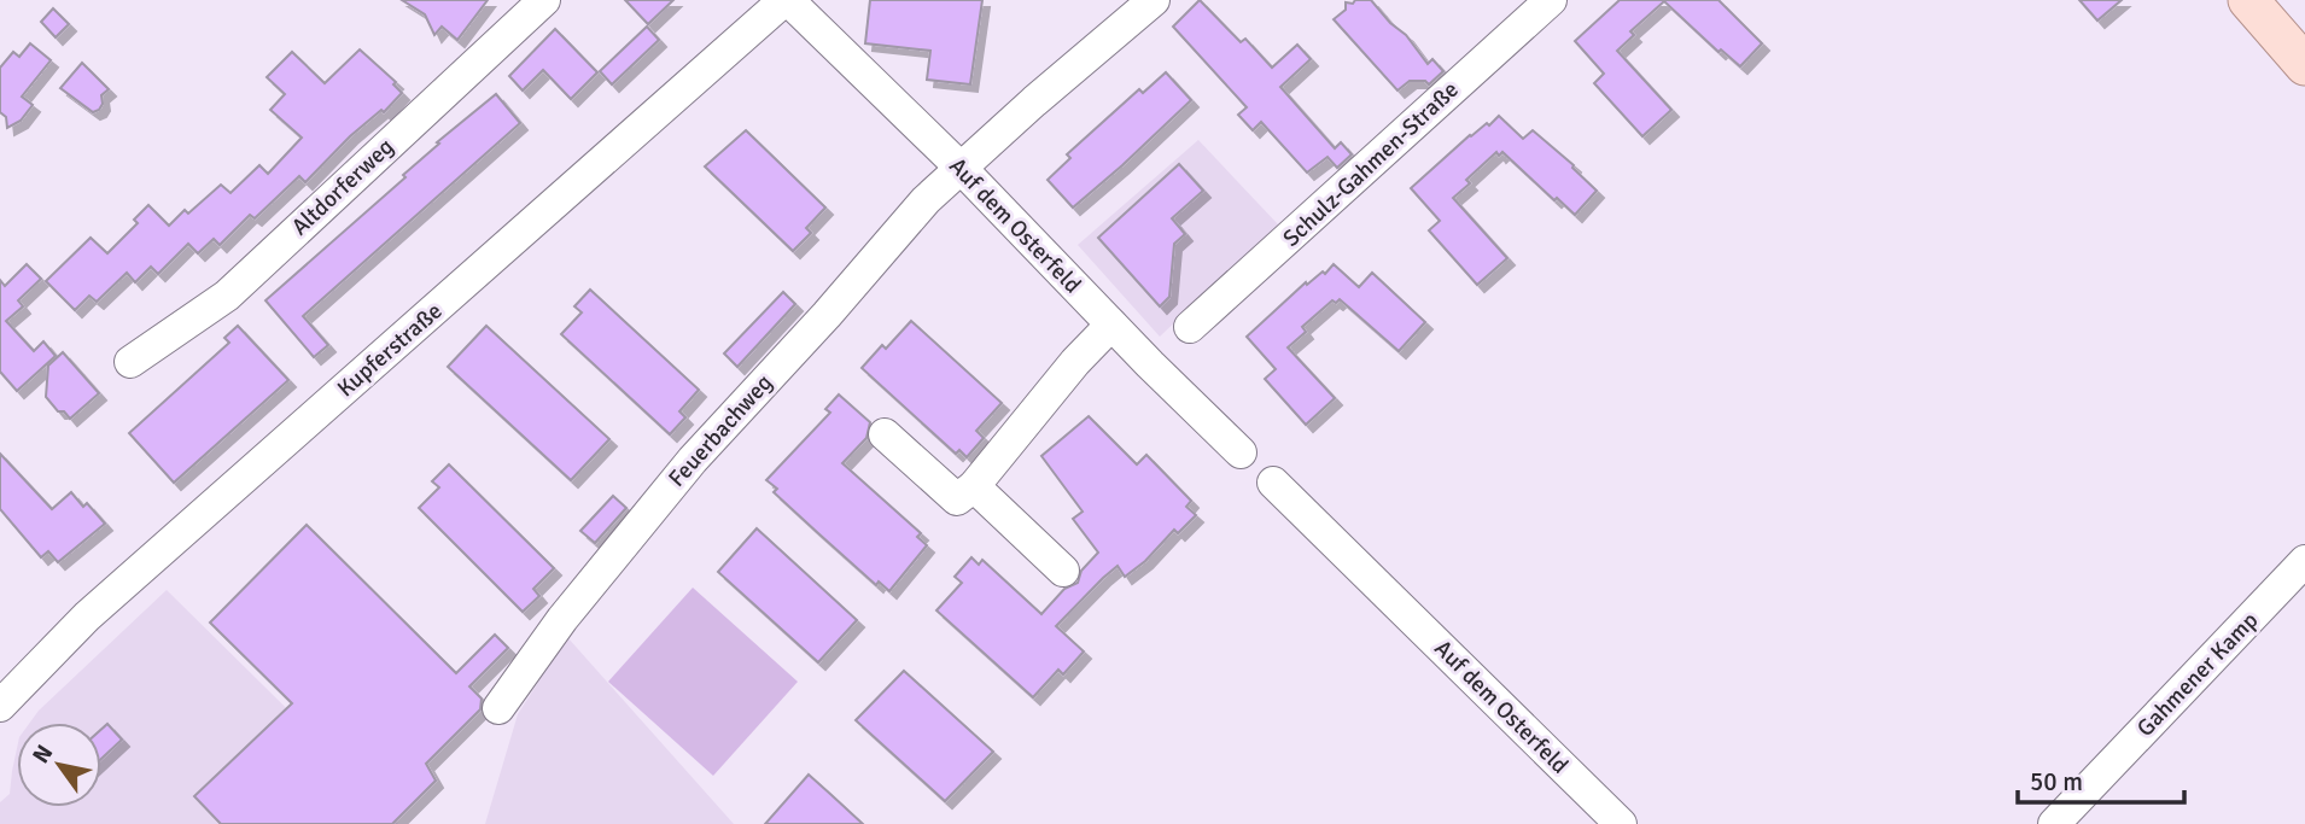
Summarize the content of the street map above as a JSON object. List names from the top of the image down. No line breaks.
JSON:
{"streets":{"street":["Schulz-Gahmen-Straße","Altdorferweg","Auf dem Osterfeld","Kupferstraße","Feuerbachweg","Gahmener Kamp"]},"crossings":[["Auf dem Osterfeld","Kupferstraße"],["Auf dem Osterfeld","Feuerbachweg"]],"scale_bar":"50 m","north":"top left"}
